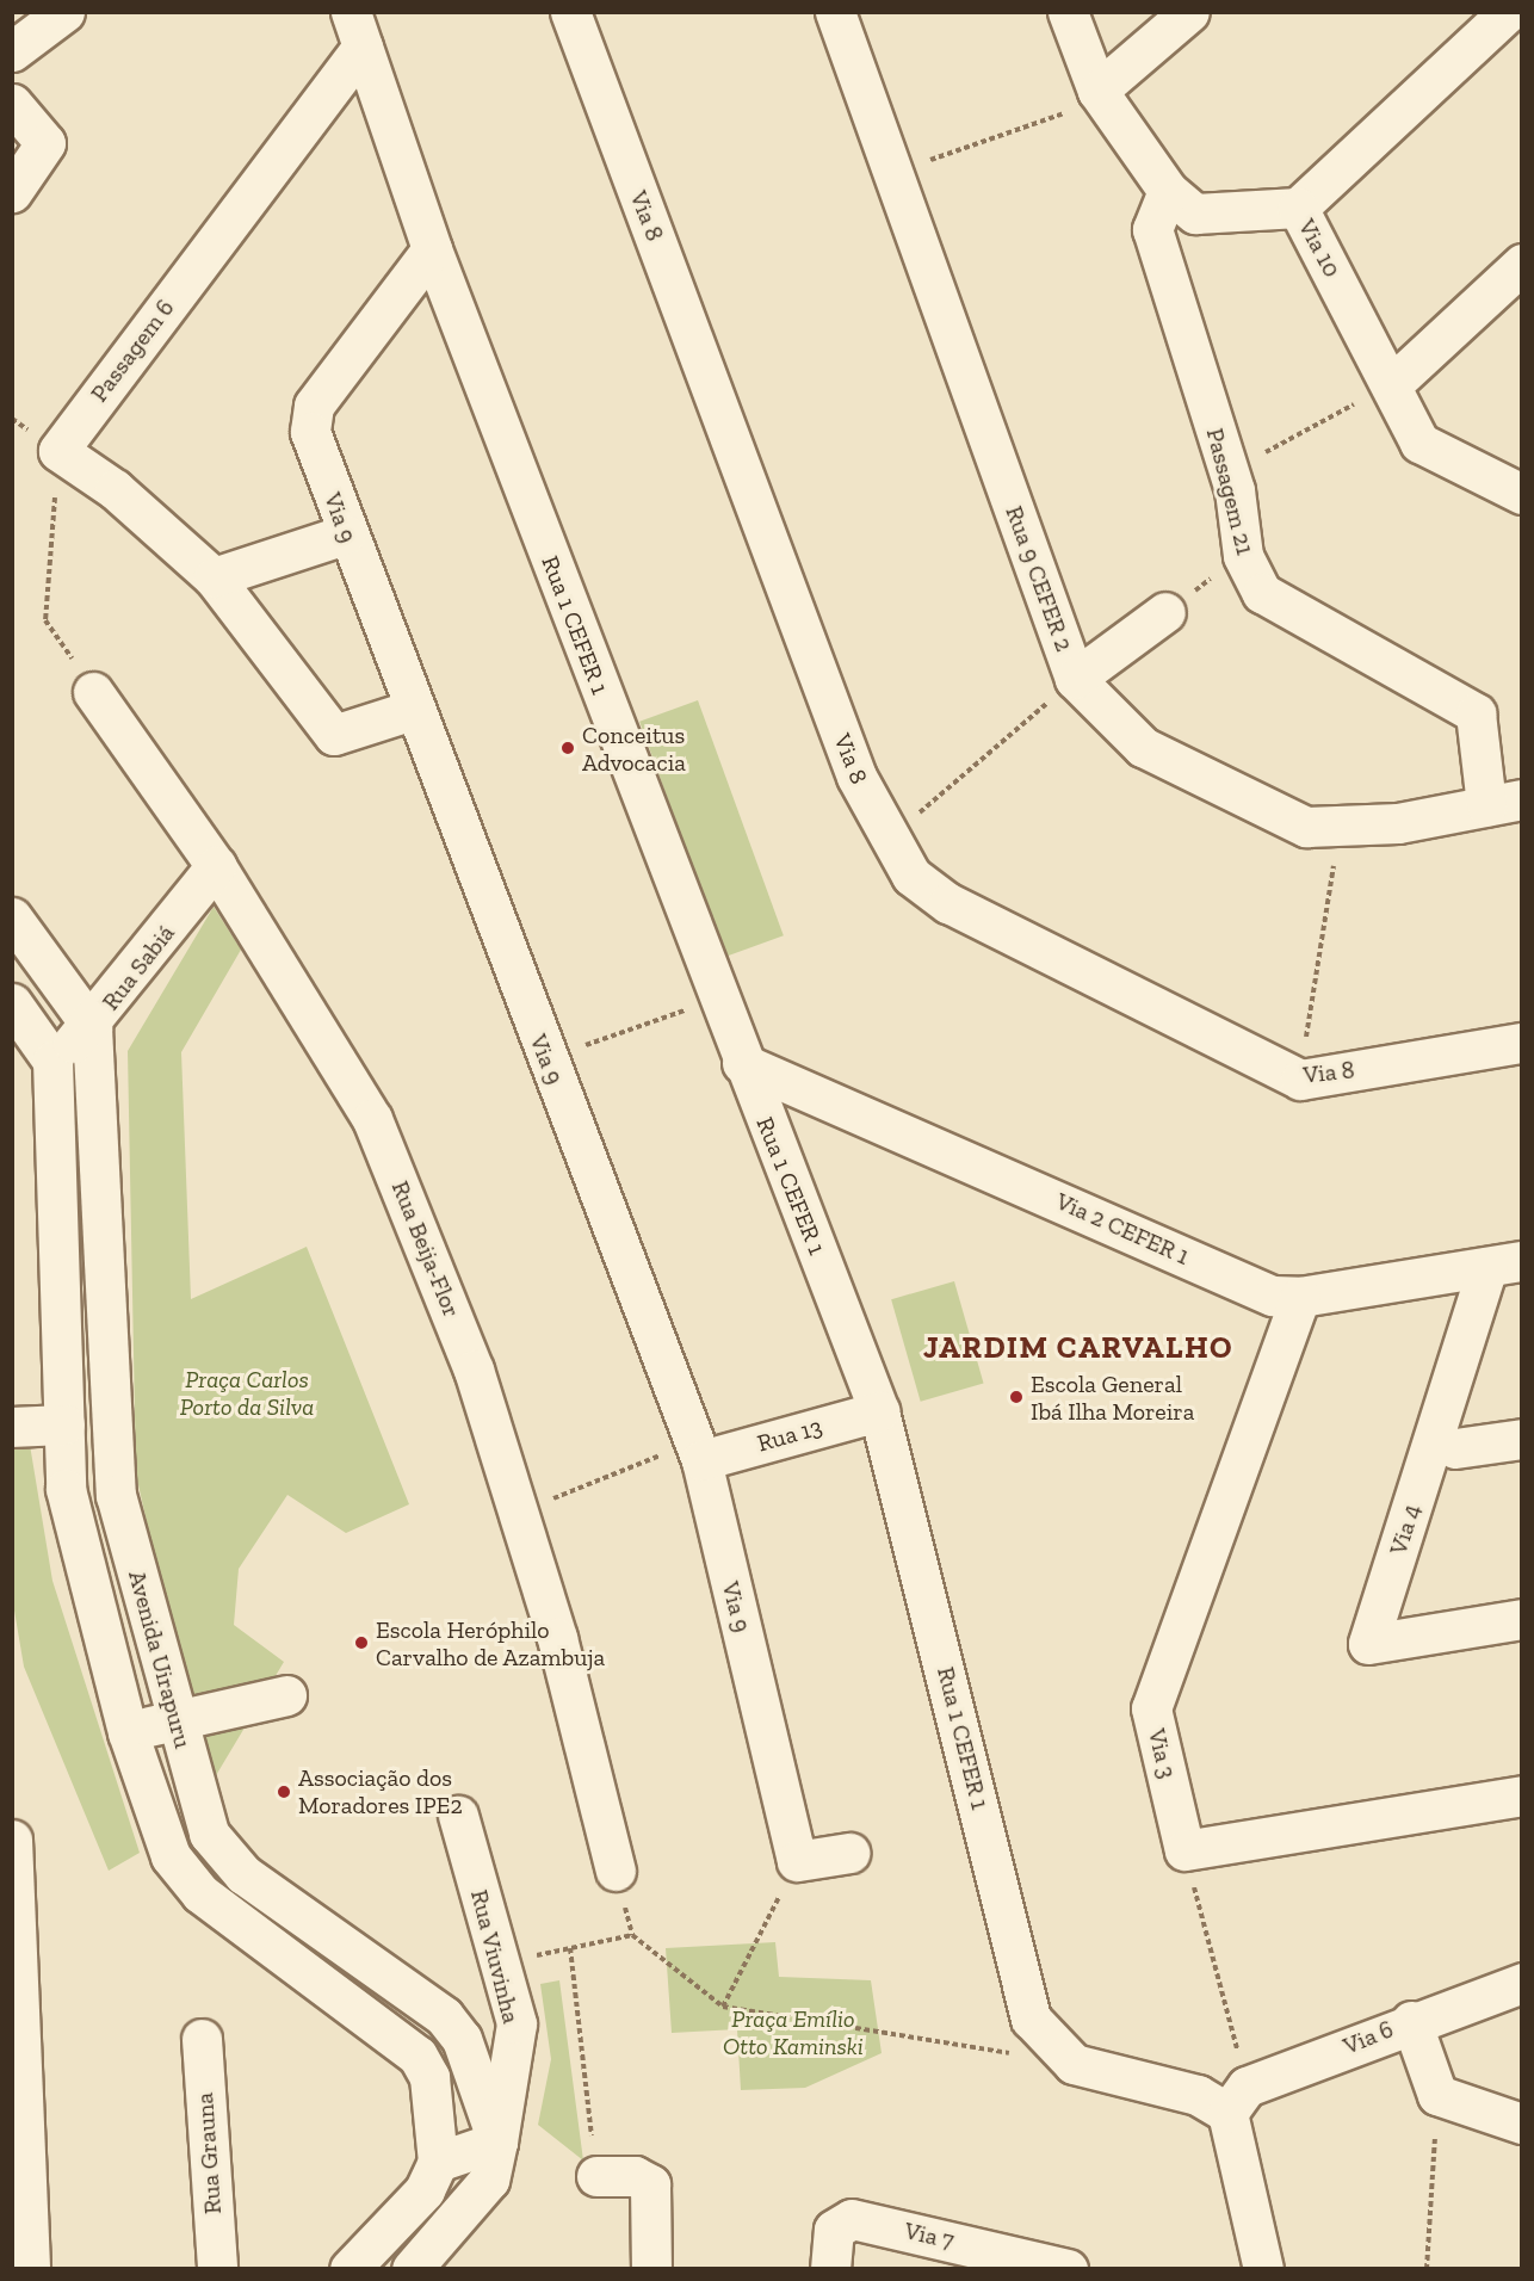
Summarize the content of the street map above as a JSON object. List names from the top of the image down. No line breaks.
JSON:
{"streets":{"street":["Via 8","Via 10","Passagem 6","Passagem 21","Via 9","Rua 9 CEFER 2","Rua 1 CEFER 1","Rua Sabiá","Via 2 CEFER 1","Rua Beija-Flor","Rua 13","Via 4","Avenida Uirapuru","Via 3","Rua Viuvinha","Via 6","Rua Grauna","Via 7"]},"crossings":[["Passagem 6","Rua 1 CEFER 1"],["Passagem 21","Rua 9 CEFER 2"],["Via 9","Rua 1 CEFER 1"],["Via 9","Rua 13"],["Rua 1 CEFER 1","Via 2 CEFER 1"],["Rua 1 CEFER 1","Rua 13"],["Rua Sabiá","Rua Beija-Flor"],["Rua Sabiá","Avenida Uirapuru"],["Via 2 CEFER 1","Via 4"],["Via 2 CEFER 1","Via 3"],["Avenida Uirapuru","Rua Viuvinha"]],"districts":["JARDIM CARVALHO"],"parks":["Praça Carlos Porto da Silva","Praça Emílio Otto Kaminski"],"places":["Conceitus Advocacia","Escola General Ibá Ilha Moreira","Escola Heróphilo Carvalho de Azambuja","Associação dos Moradores IPE2"]}
